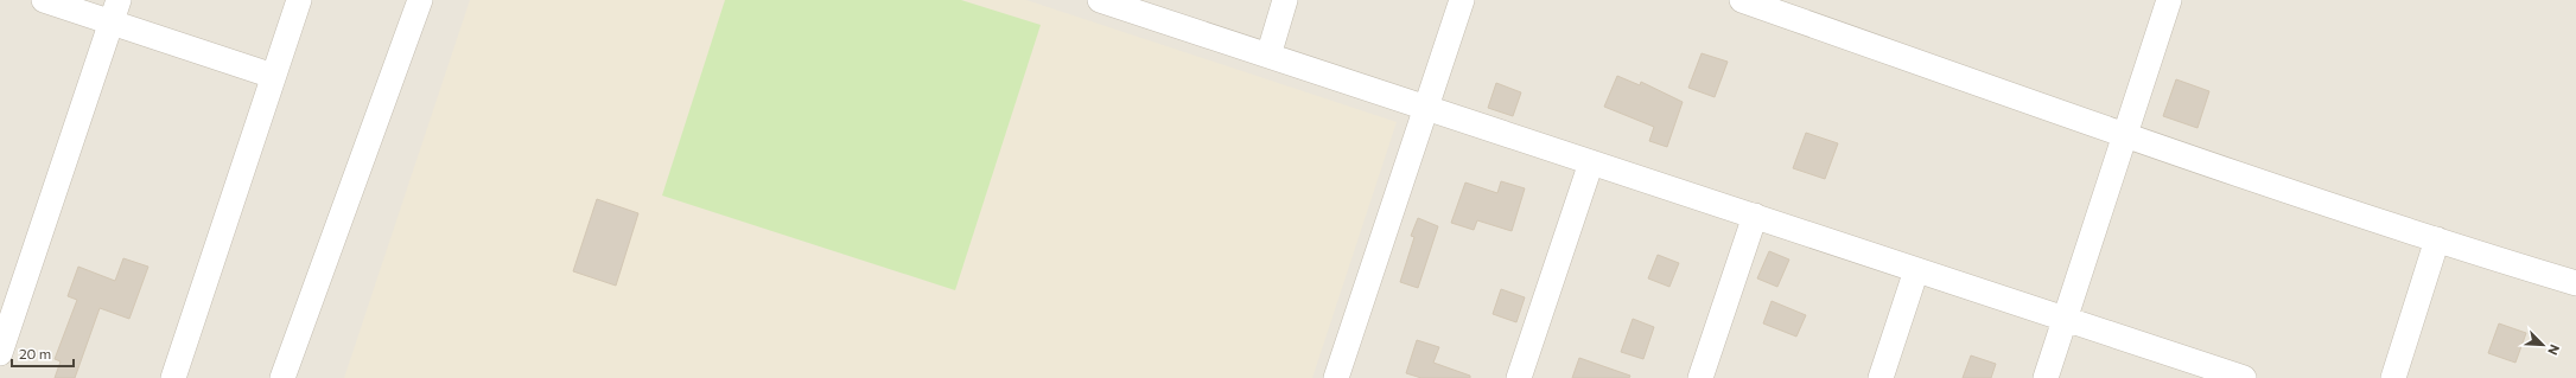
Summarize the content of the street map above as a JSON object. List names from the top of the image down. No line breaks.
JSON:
{"scale_bar":"20 m","north":"bottom right"}
